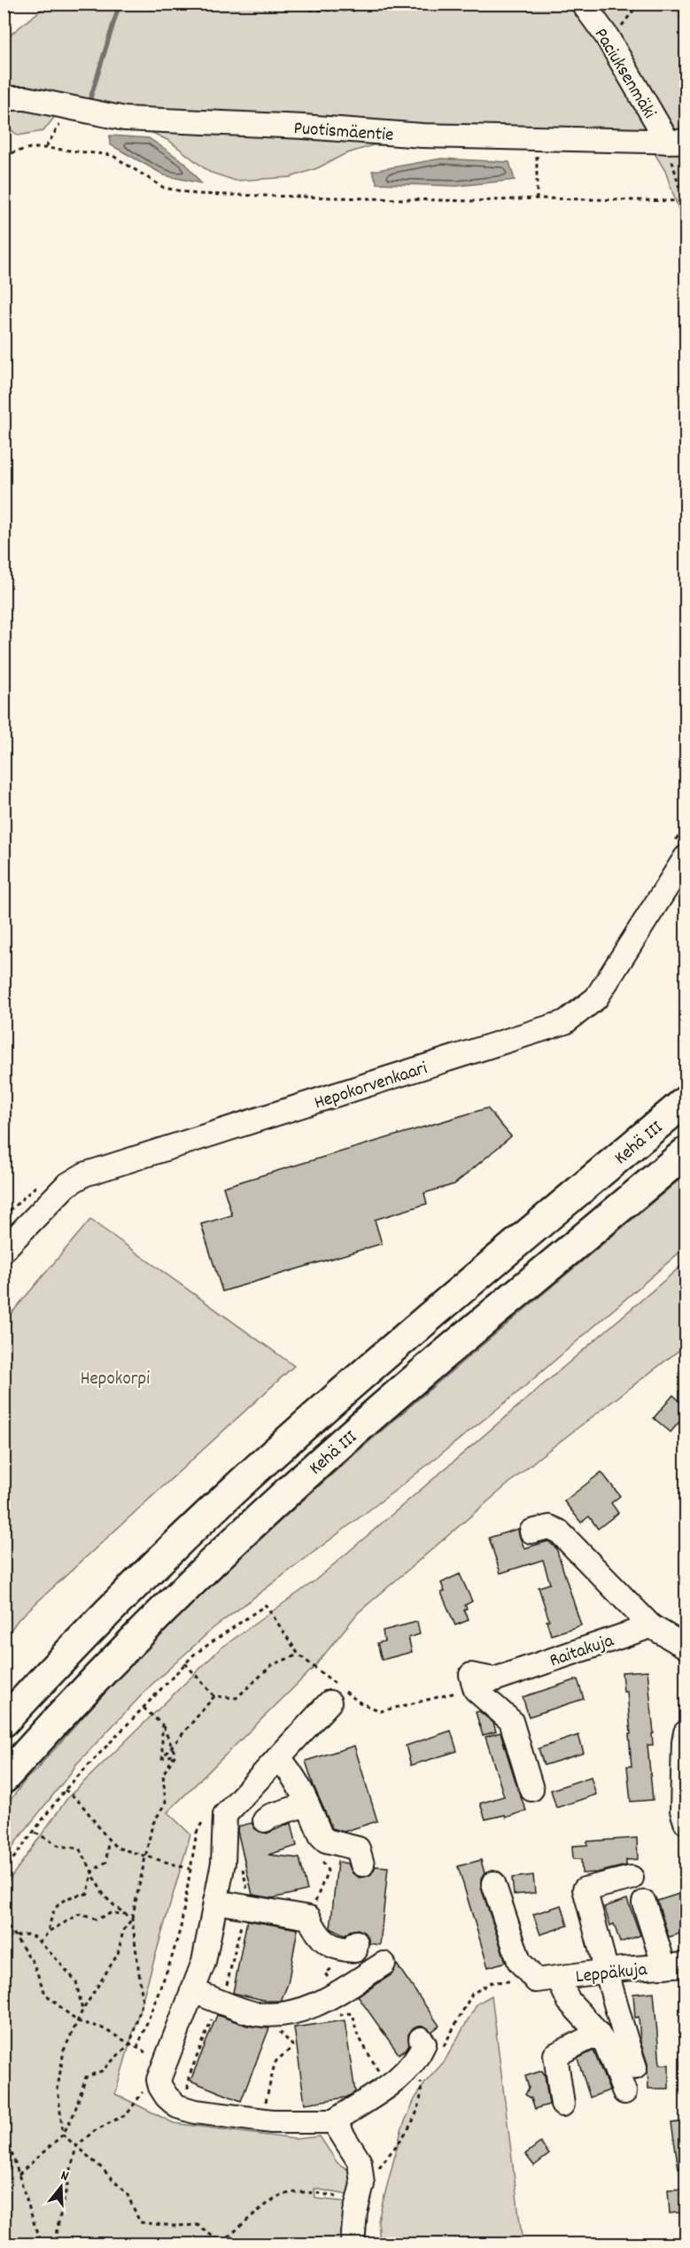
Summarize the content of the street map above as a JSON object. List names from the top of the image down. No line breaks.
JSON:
{"streets":{"highway":["Kehä III"],"street":["Paciuksenmäki","Puotismäentie","Hepokorvenkaari","Raitakuja","Leppäkuja"]},"crossings":[["Paciuksenmäki","Puotismäentie"]],"parks":["Hepokorpi"],"north":"top"}
